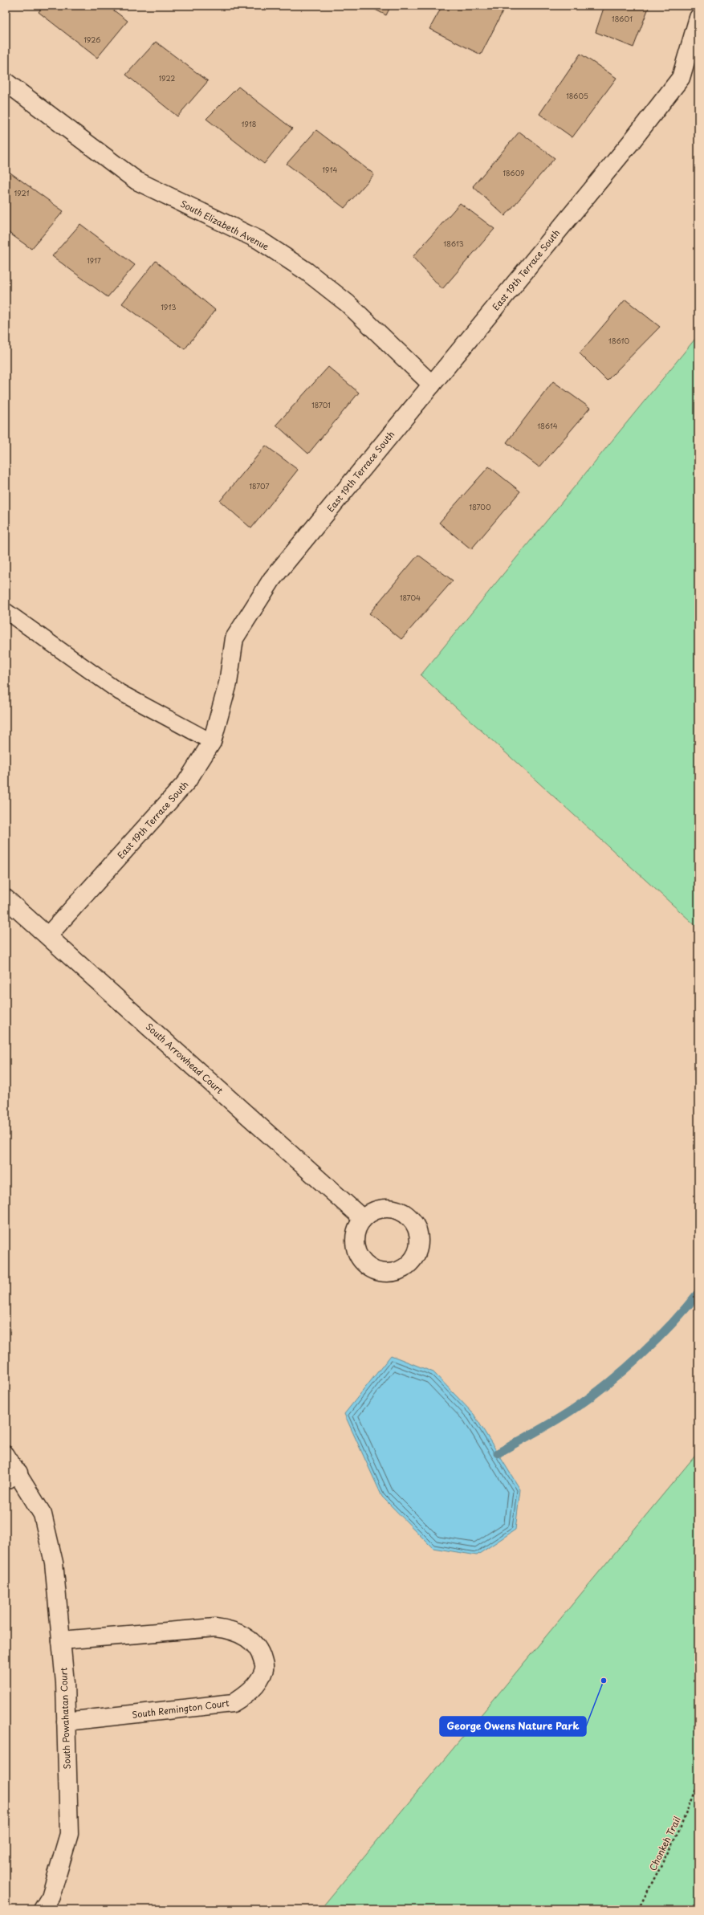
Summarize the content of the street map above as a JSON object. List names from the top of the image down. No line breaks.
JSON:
{"streets":{"street":["South Elizabeth Avenue","East 19th Terrace South","South Arrowhead Court","South Remington Court","South Powahatan Court"],"path":["Chonkeh Trail"]},"crossings":[["South Elizabeth Avenue","East 19th Terrace South"],["East 19th Terrace South","South Arrowhead Court"],["South Remington Court","South Powahatan Court"]],"places":["George Owens Nature Park"],"house_numbers":["18601","1926","1922","18605","1918","1914","18609","1921","18613","1917","1913","18610","18701","18614","18707","18700","18704"]}
